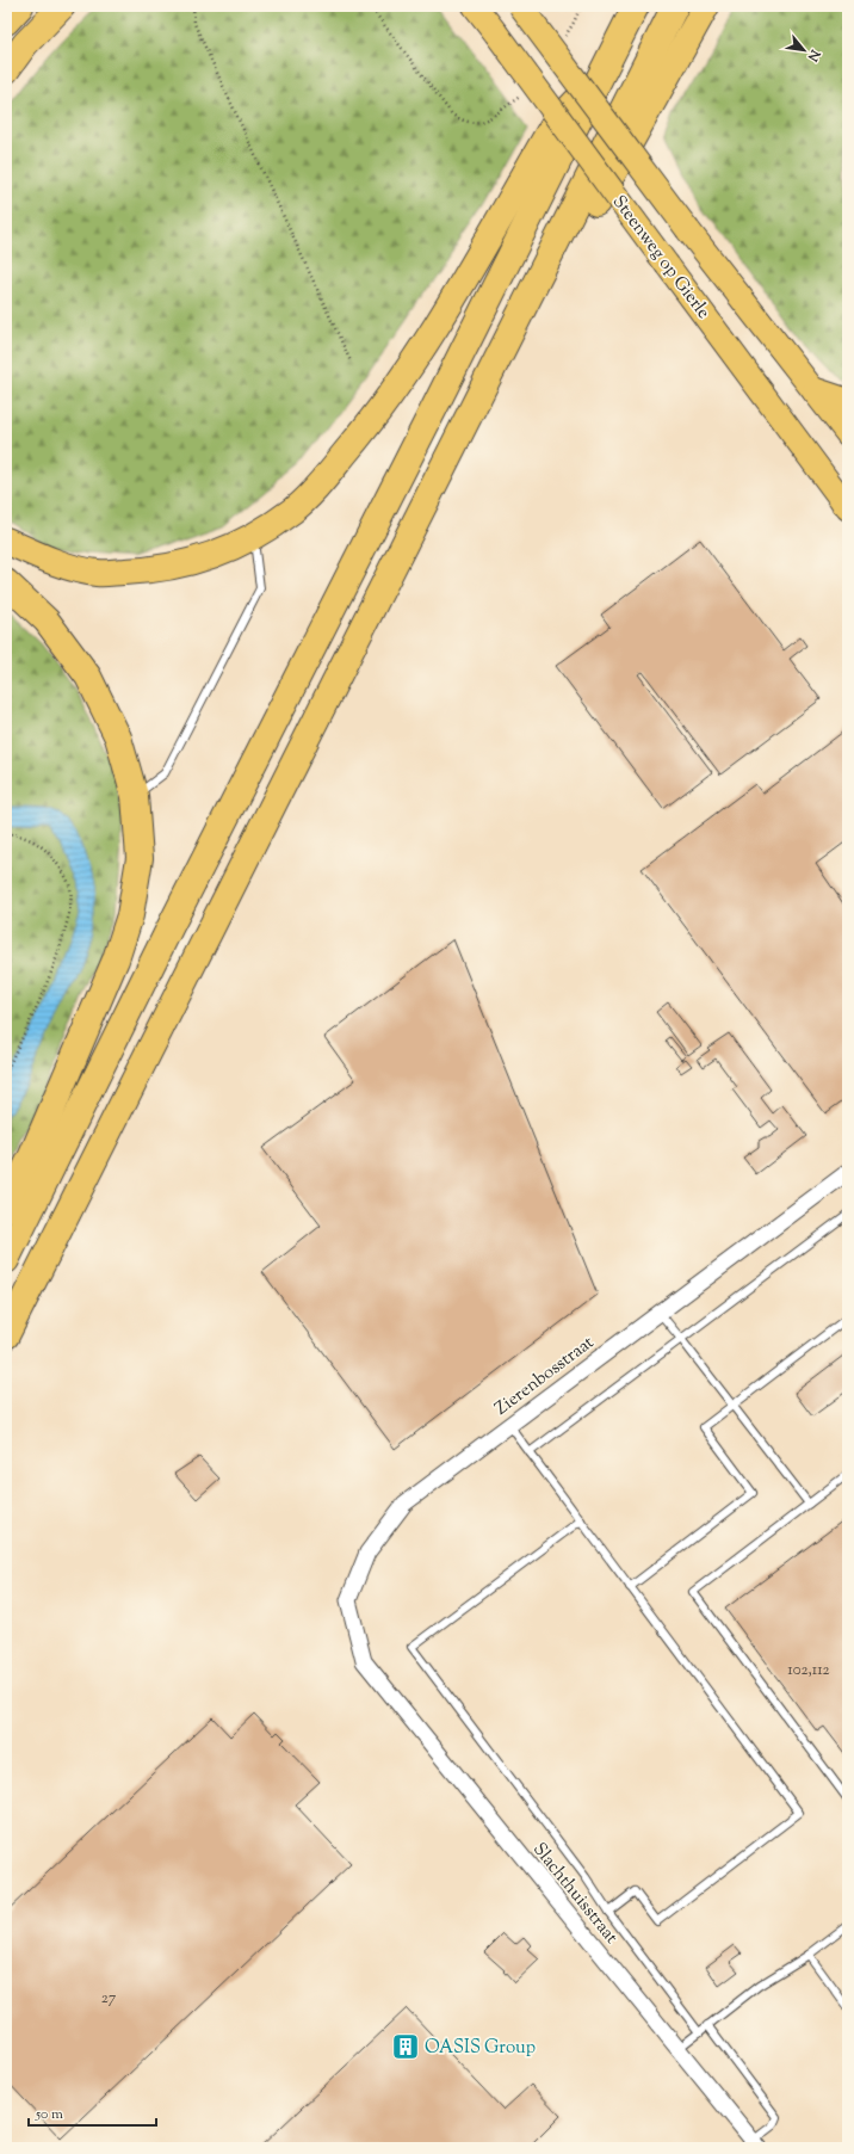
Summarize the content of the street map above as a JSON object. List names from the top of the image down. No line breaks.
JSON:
{"streets":{"main road":["Steenweg op Gierle"],"street":["Zierenbosstraat","Slachthuisstraat"]},"crossings":[["Zierenbosstraat","Slachthuisstraat"]],"places":{"building":["OASIS Group"]},"house_numbers":["102,112","27"],"scale_bar":"50 m","north":"bottom right"}
